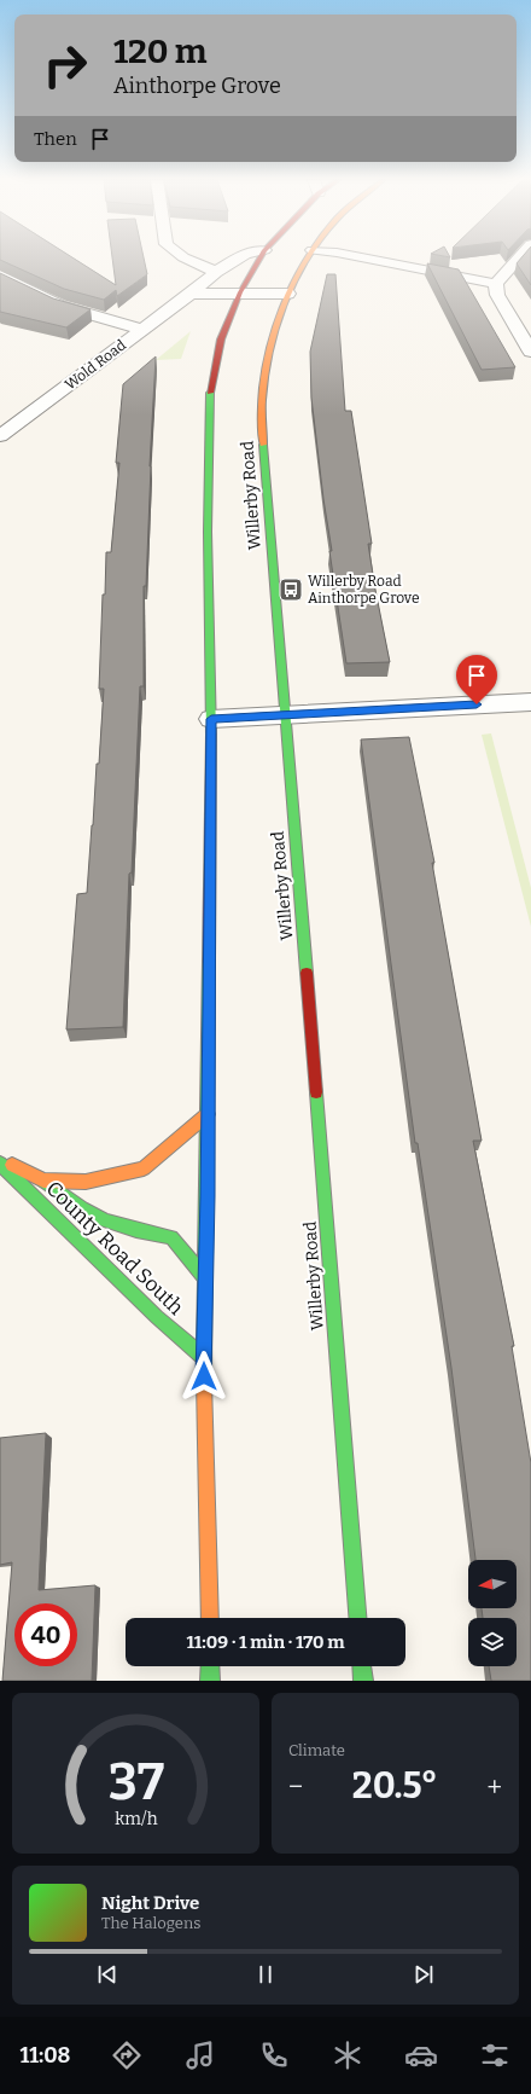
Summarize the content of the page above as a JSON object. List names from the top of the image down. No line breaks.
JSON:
{"streets":{"street":["Wold Road","Willerby Road","County Road South"]},"places":{"bus stop":["Willerby Road Ainthorpe Grove"]},"north":"left","page":{"turn":["120 m","Ainthorpe Grove"],"then":"Then","limit":"40","trip":"11:09 · 1 min · 170 m","tile":"Climate","heat":["−","20.5°","+"],"song":["Night Drive","The Halogens"],"tabs":"11:08","gauge":["37","km/h"]}}
